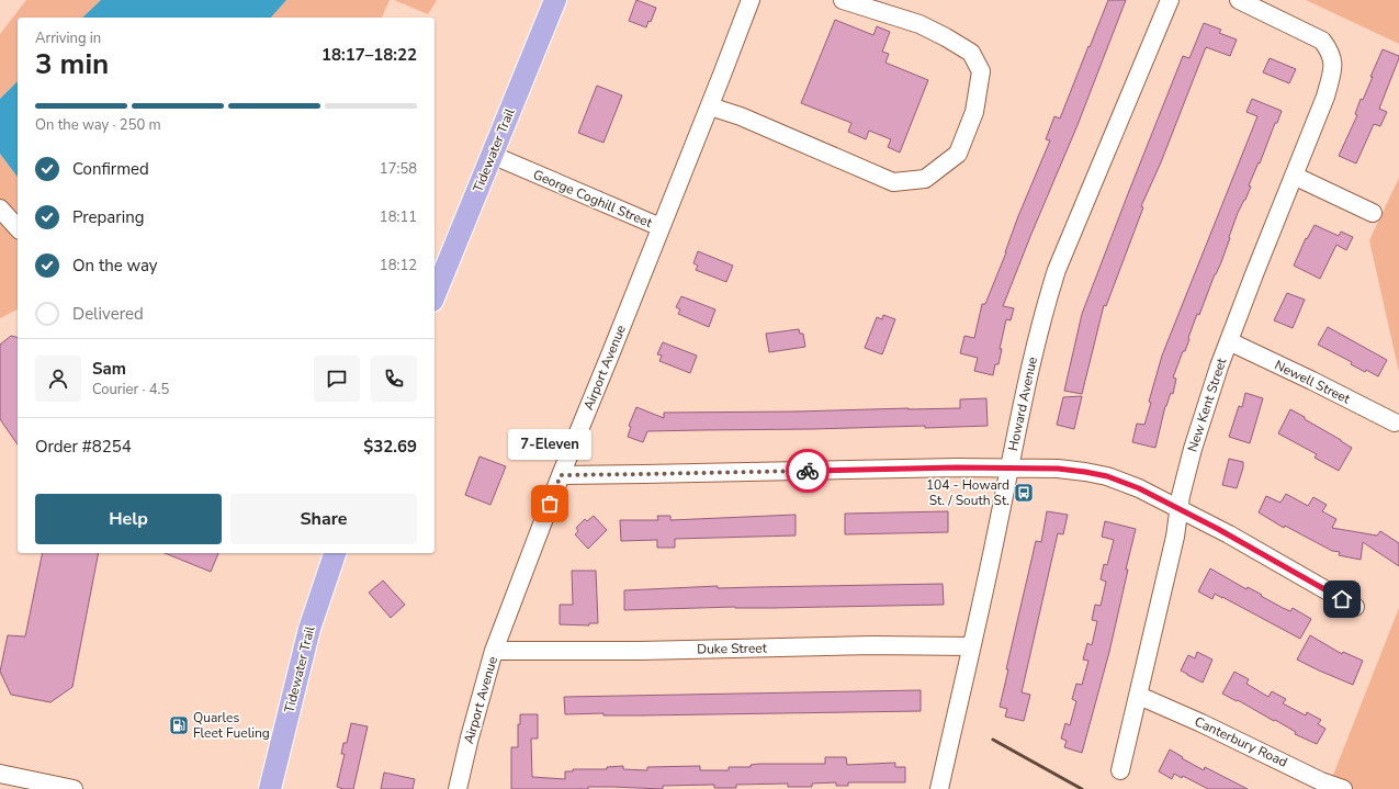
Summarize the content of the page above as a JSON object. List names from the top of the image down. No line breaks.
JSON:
{"streets":{"main road":["Tidewater Trail"],"street":["George Coghill Street","Airport Avenue","Newell Street","Howard Avenue","New Kent Street","Duke Street","Canterbury Road"]},"crossings":[["Tidewater Trail","George Coghill Street"],["George Coghill Street","Airport Avenue"],["Airport Avenue","Duke Street"],["Newell Street","New Kent Street"],["Howard Avenue","Duke Street"],["New Kent Street","Canterbury Road"]],"places":{"bus stop":["104 - Howard St. / South St."],"other":["7-Eleven"],"fuel station":["Quarles Fleet Fueling"]},"page":{"heading":["3 min","Arriving in","18:17–18:22"],"panel":["Sam","Courier · 4.5","Order #8254","$32.69"],"bar":"On the way · 250 m","list":[["Confirmed","17:58"],["Preparing","18:11"],["On the way","18:12"],"Delivered"],"bubble":"7-Eleven","buttons":["Help","Share"]}}
